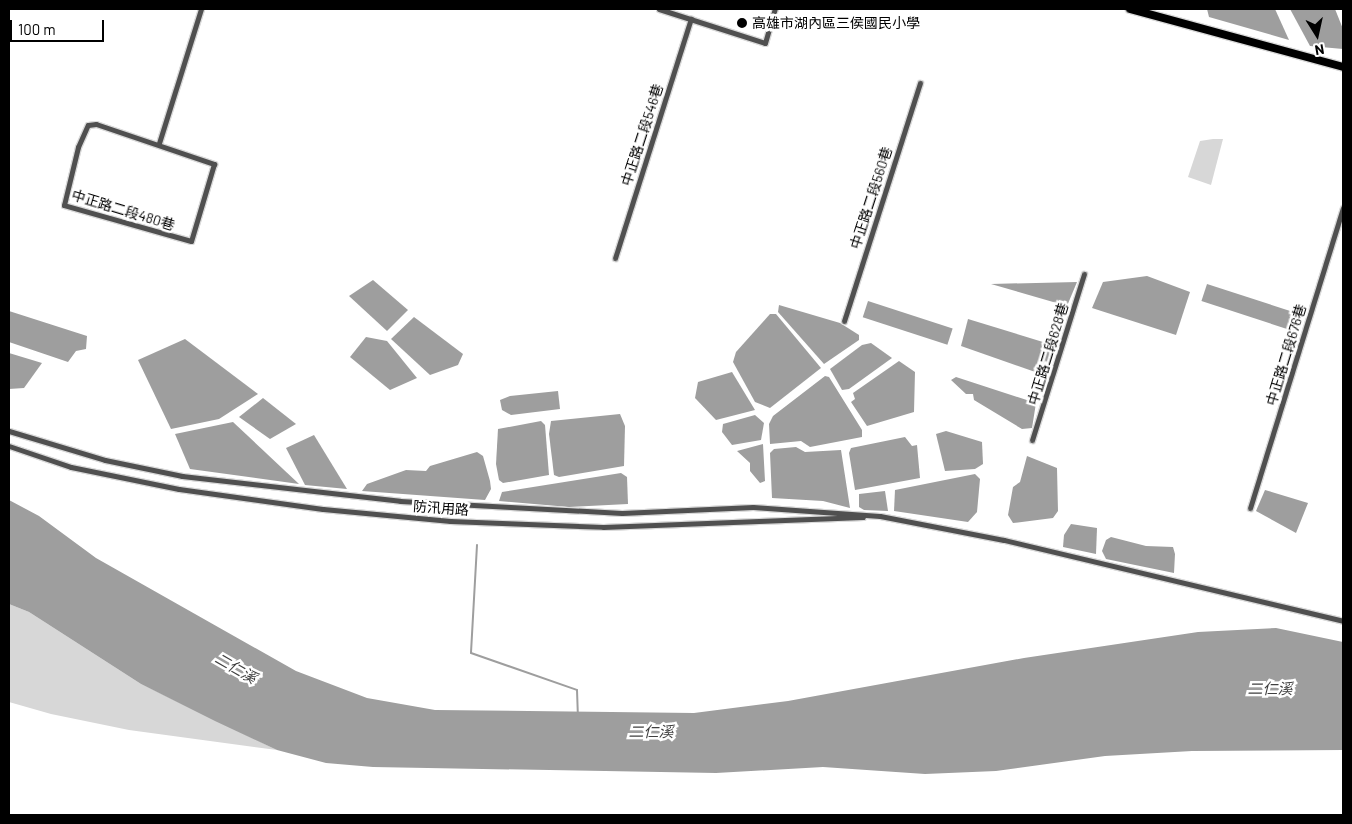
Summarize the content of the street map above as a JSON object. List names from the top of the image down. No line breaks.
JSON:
{"streets":{"street":["中正路二段546巷","中正路二段560巷","中正路二段480巷","中正路二段628巷","中正路二段676巷","防汛用路"]},"water":["二仁溪"],"places":["高雄市湖內區三侯國民小學"],"scale_bar":"100 m","north":"bottom"}
